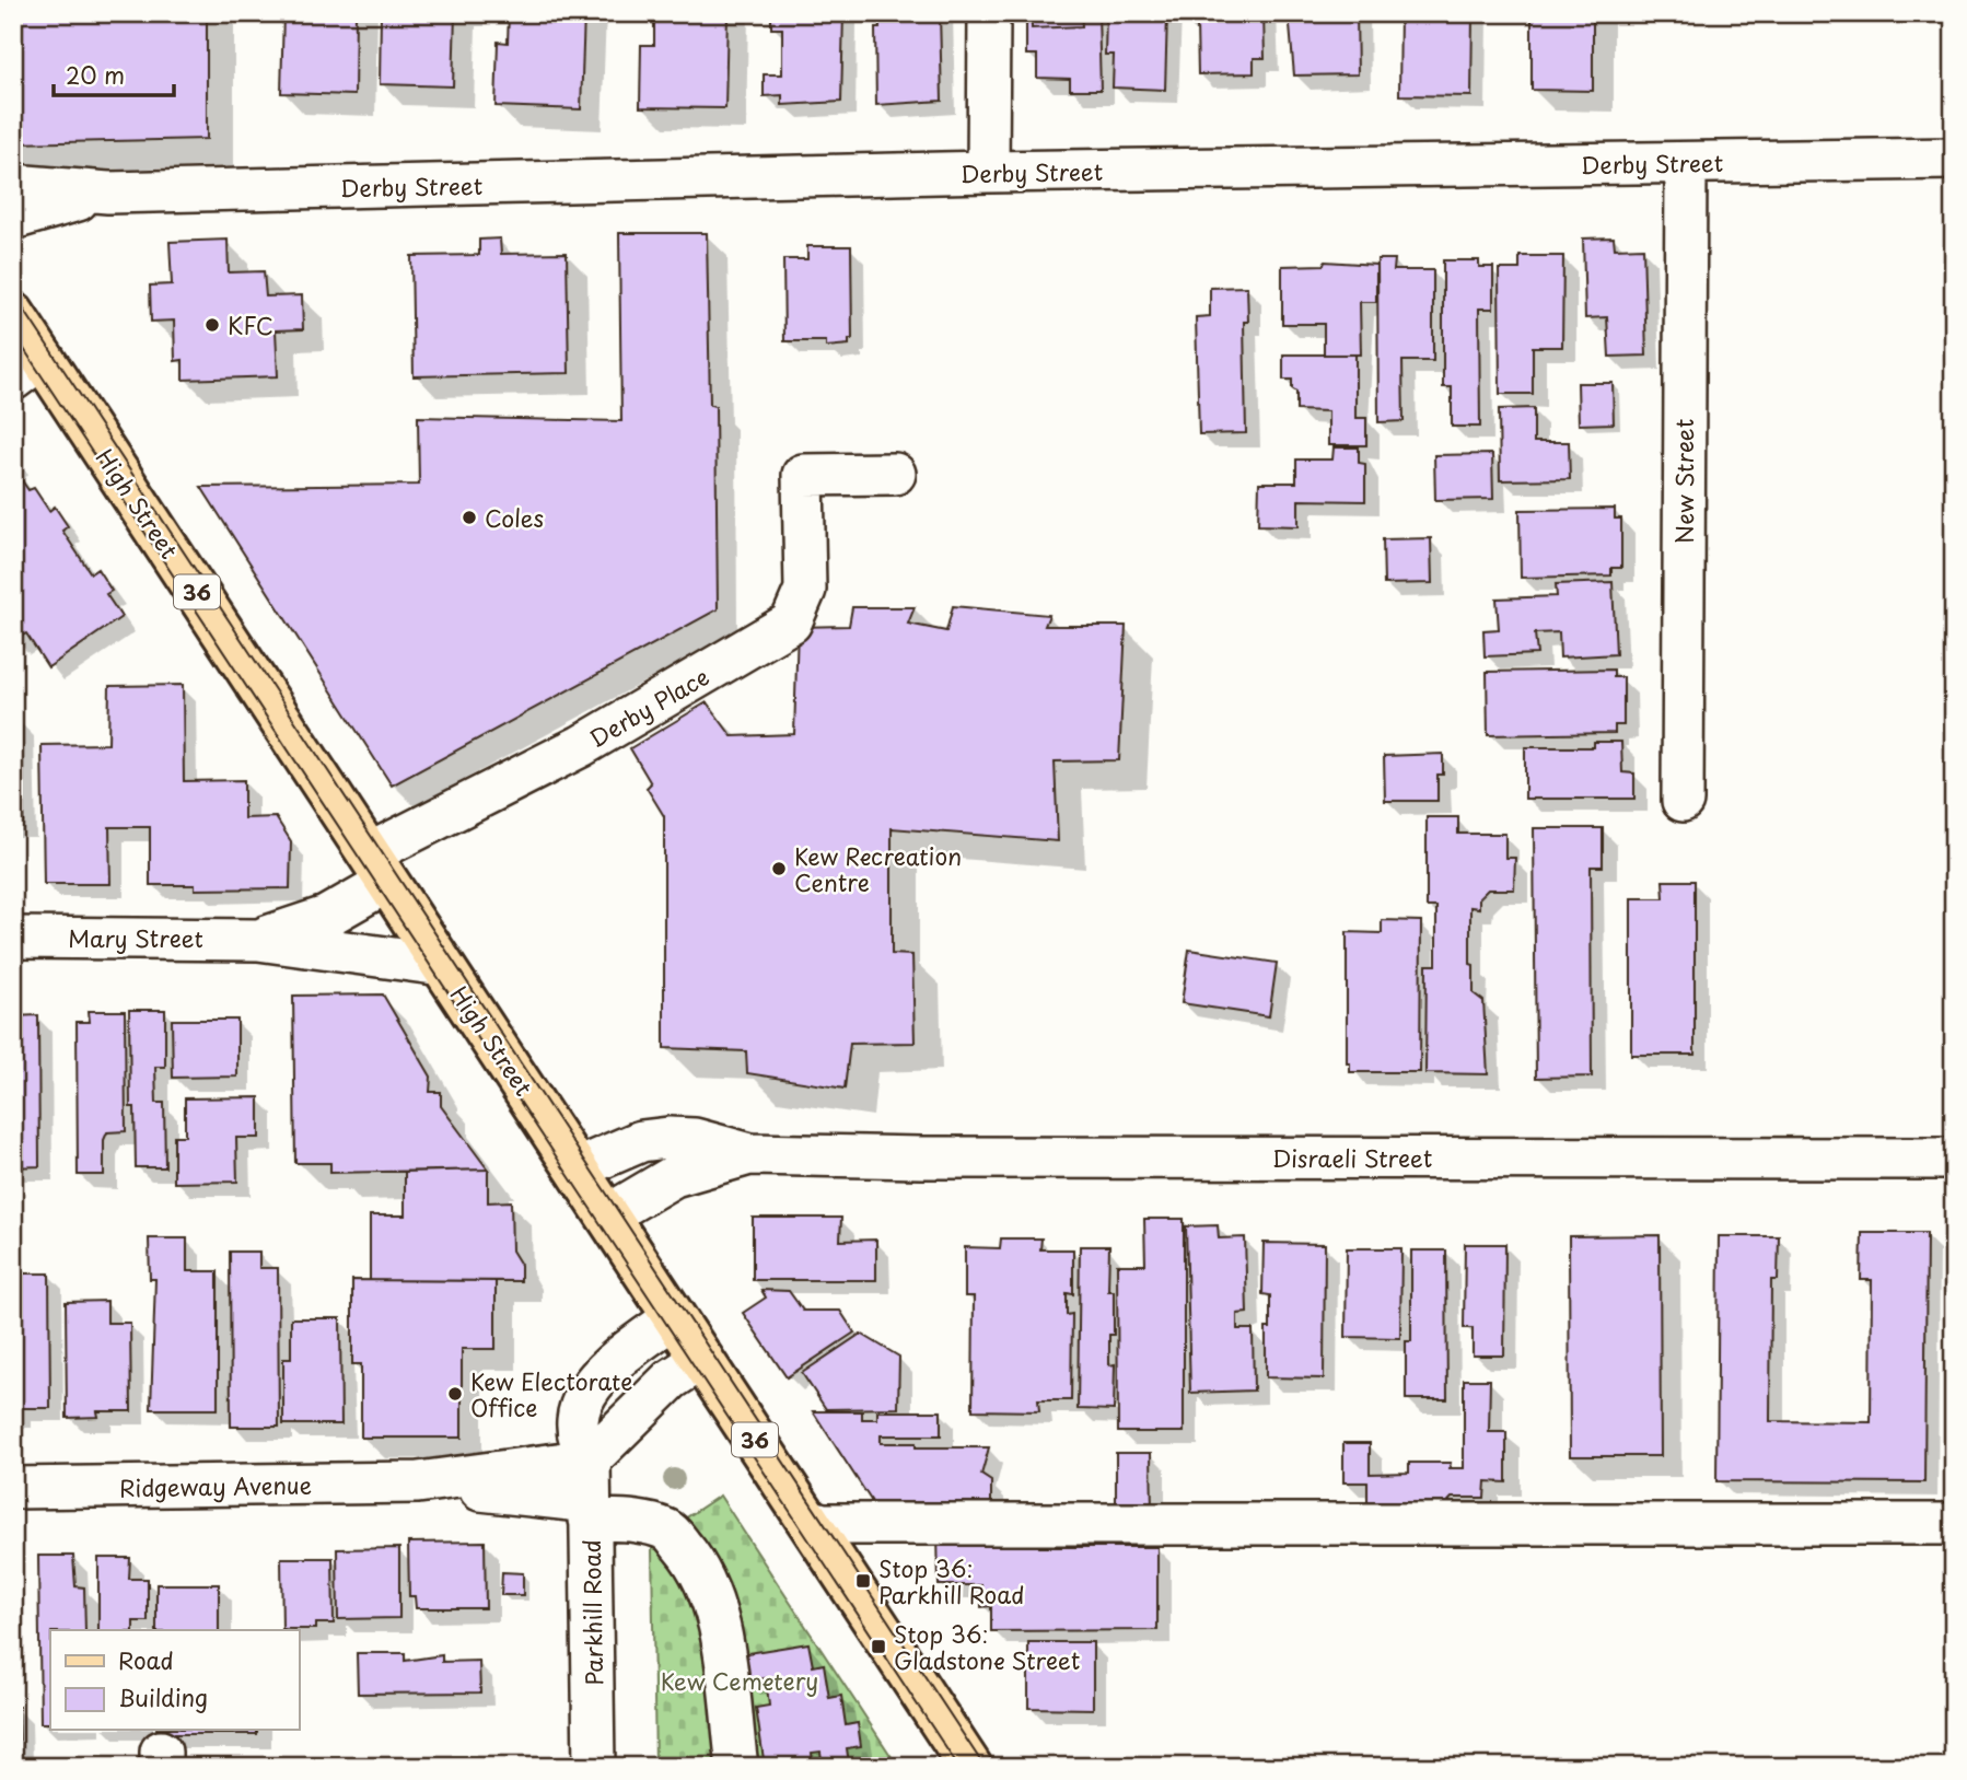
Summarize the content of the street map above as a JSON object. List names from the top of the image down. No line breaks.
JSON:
{"streets":{"main road":["High Street","36"],"street":["Derby Street","New Street","Derby Place","Mary Street","Disraeli Street","Ridgeway Avenue","Parkhill Road"]},"crossings":[["Derby Street","New Street"],["High Street","Derby Place"],["High Street","Mary Street"],["High Street","Disraeli Street"],["High Street","Parkhill Road"],["Derby Place","Mary Street"],["Ridgeway Avenue","Parkhill Road"]],"parks":["Kew Cemetery"],"places":{"other":["KFC","Coles","Kew Recreation Centre","Kew Electorate Office"],"transit":["Stop 36: Parkhill Road","Stop 36: Gladstone Street"]},"legend":["Road","Building"],"scale_bar":"20 m"}
